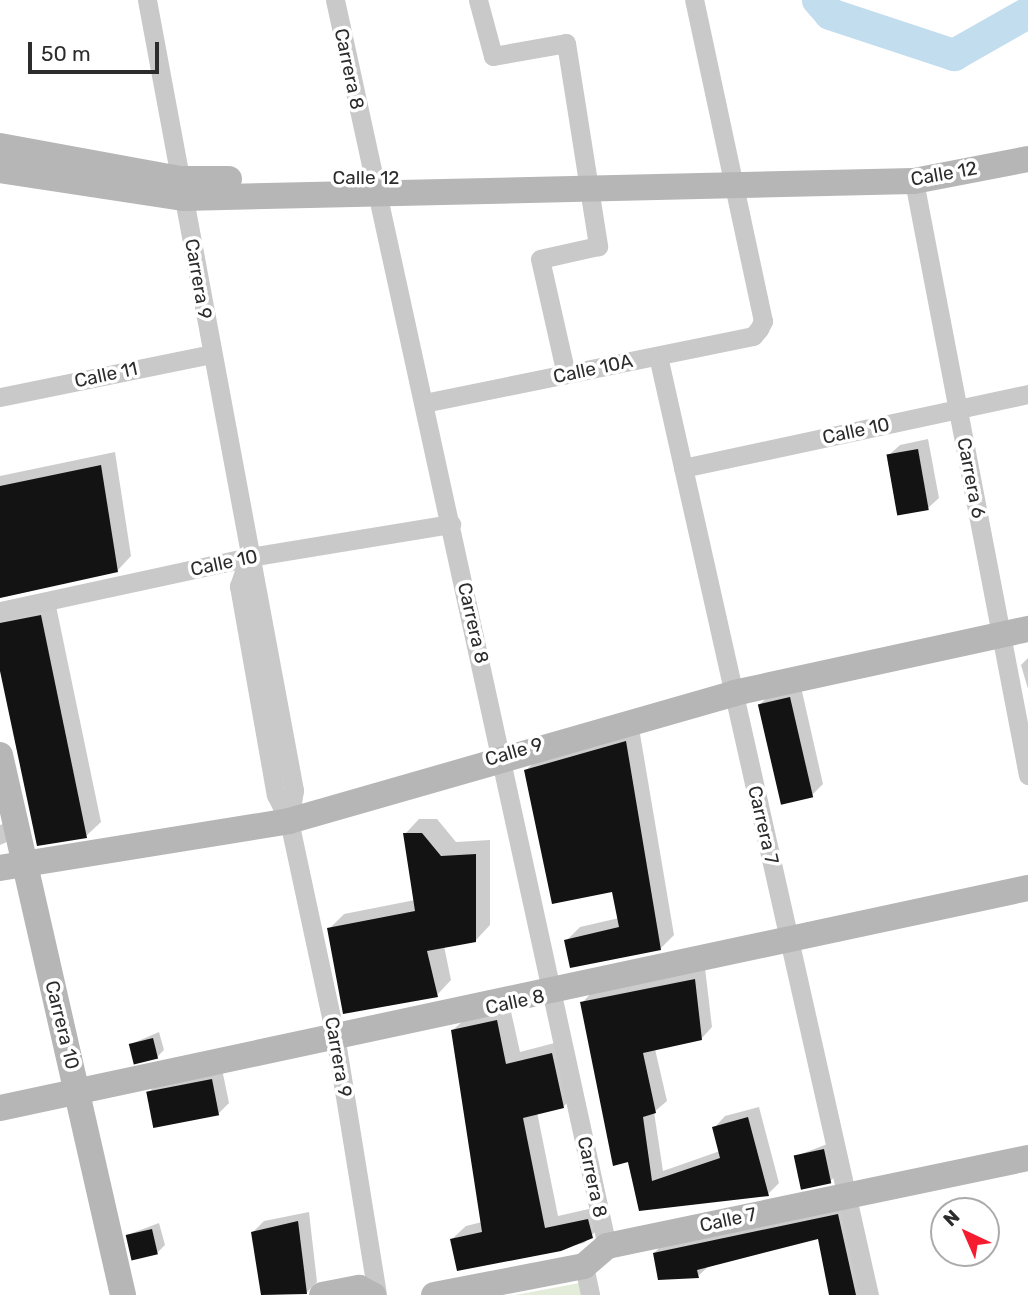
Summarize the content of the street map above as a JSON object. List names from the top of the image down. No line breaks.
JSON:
{"streets":{"main road":["Calle 12","Calle 9","Calle 8","Carrera 10","Calle 7"],"street":["Carrera 8","Carrera 9","Calle 10A","Calle 11","Calle 10","Carrera 6","Carrera 7"]},"crossings":[["Carrera 8","Calle 12"],["Carrera 8","Calle 10A"],["Carrera 8","Calle 10"],["Carrera 8","Calle 9"],["Carrera 8","Calle 8"],["Carrera 8","Calle 7"],["Calle 12","Carrera 9"],["Calle 12","Calle 10A"],["Calle 12","Carrera 6"],["Carrera 9","Calle 11"],["Carrera 9","Calle 10"],["Carrera 9","Calle 9"],["Carrera 9","Calle 8"],["Calle 10A","Carrera 7"],["Calle 10","Carrera 6"],["Calle 10","Carrera 7"],["Carrera 6","Calle 9"],["Calle 9","Carrera 7"],["Calle 9","Carrera 10"],["Carrera 7","Calle 8"],["Carrera 7","Calle 7"],["Calle 8","Carrera 10"]],"scale_bar":"50 m","north":"top left"}
